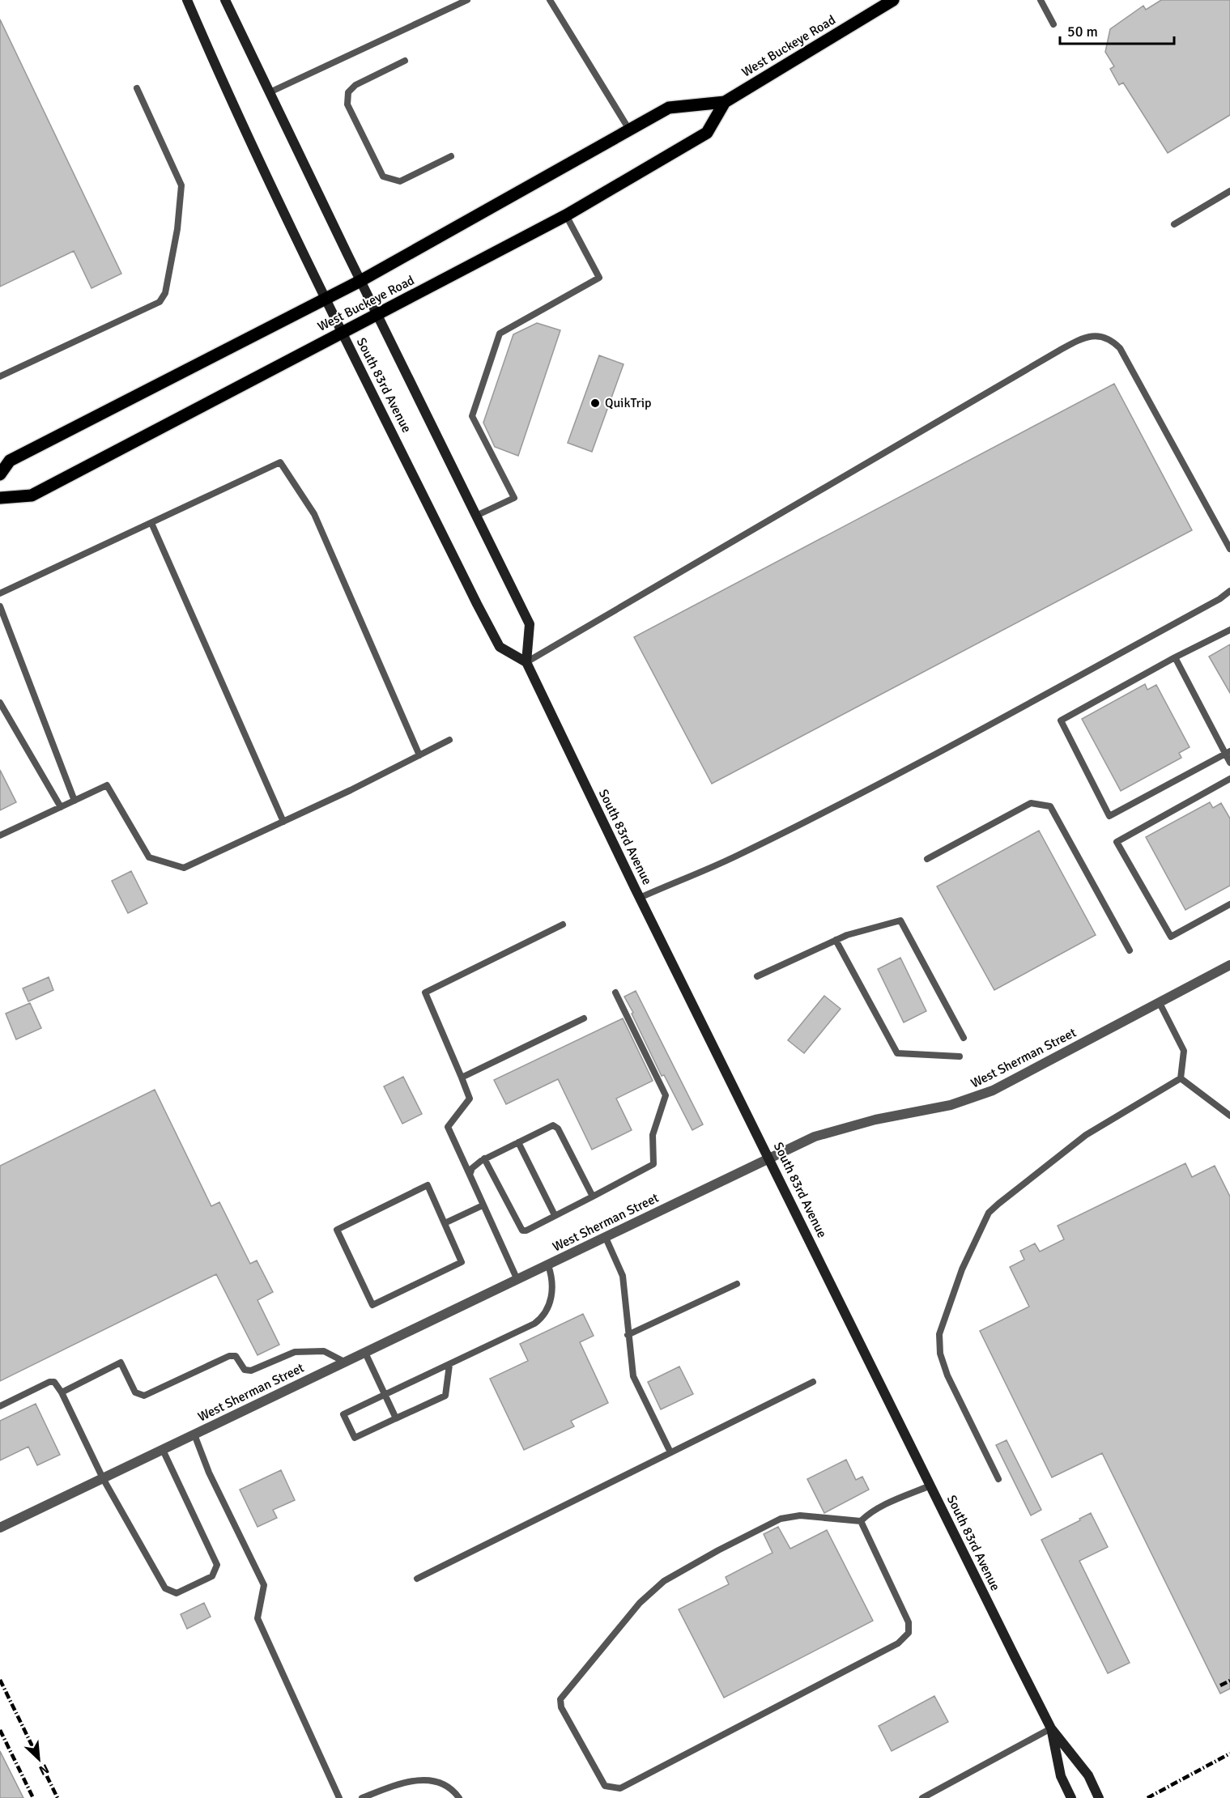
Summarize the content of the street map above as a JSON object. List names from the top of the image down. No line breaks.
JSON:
{"streets":{"main road":["West Buckeye Road","South 83rd Avenue"],"street":["West Sherman Street"]},"crossings":[["West Buckeye Road","South 83rd Avenue"],["South 83rd Avenue","West Sherman Street"]],"places":["QuikTrip"],"scale_bar":"50 m","north":"bottom right"}
